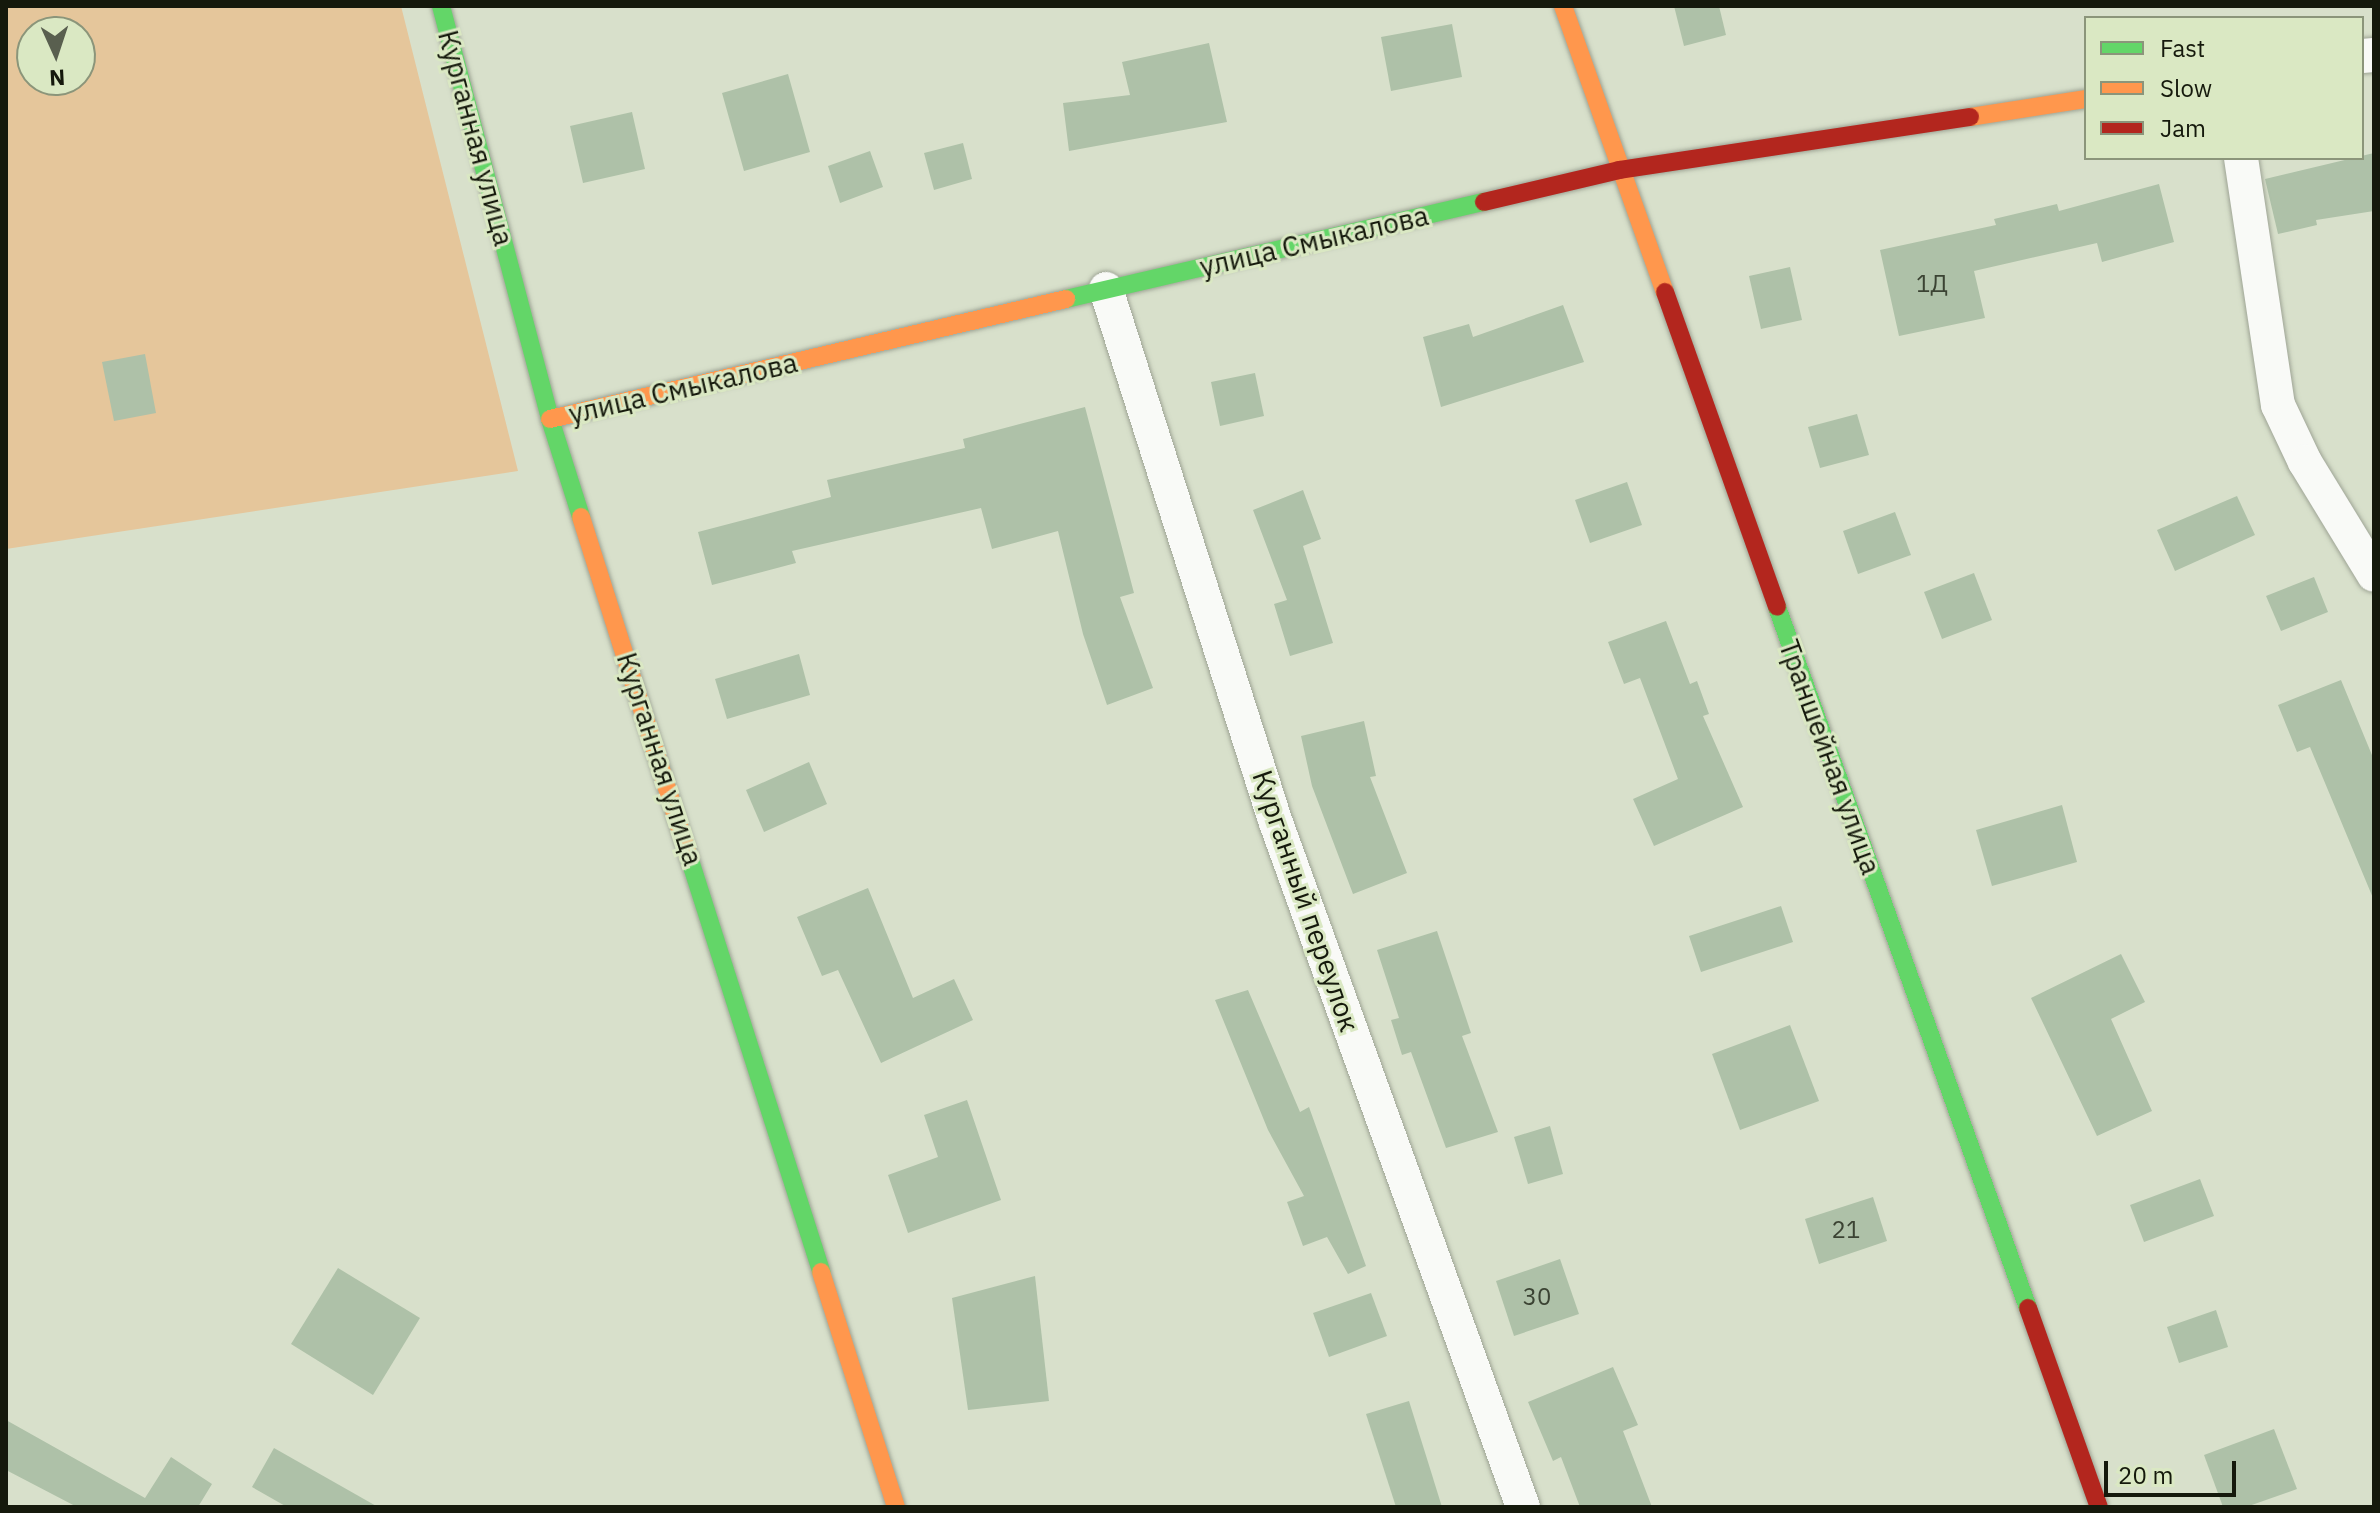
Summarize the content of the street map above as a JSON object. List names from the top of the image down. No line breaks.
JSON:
{"streets":{"street":["Курганная улица","улица Смыкалова","Траншейная улица","Курганный переулок"]},"crossings":[["Курганная улица","улица Смыкалова"],["улица Смыкалова","Траншейная улица"],["улица Смыкалова","Курганный переулок"]],"house_numbers":["1Д","21","30"],"legend":["Fast","Slow","Jam"],"scale_bar":"20 m","north":"bottom"}
